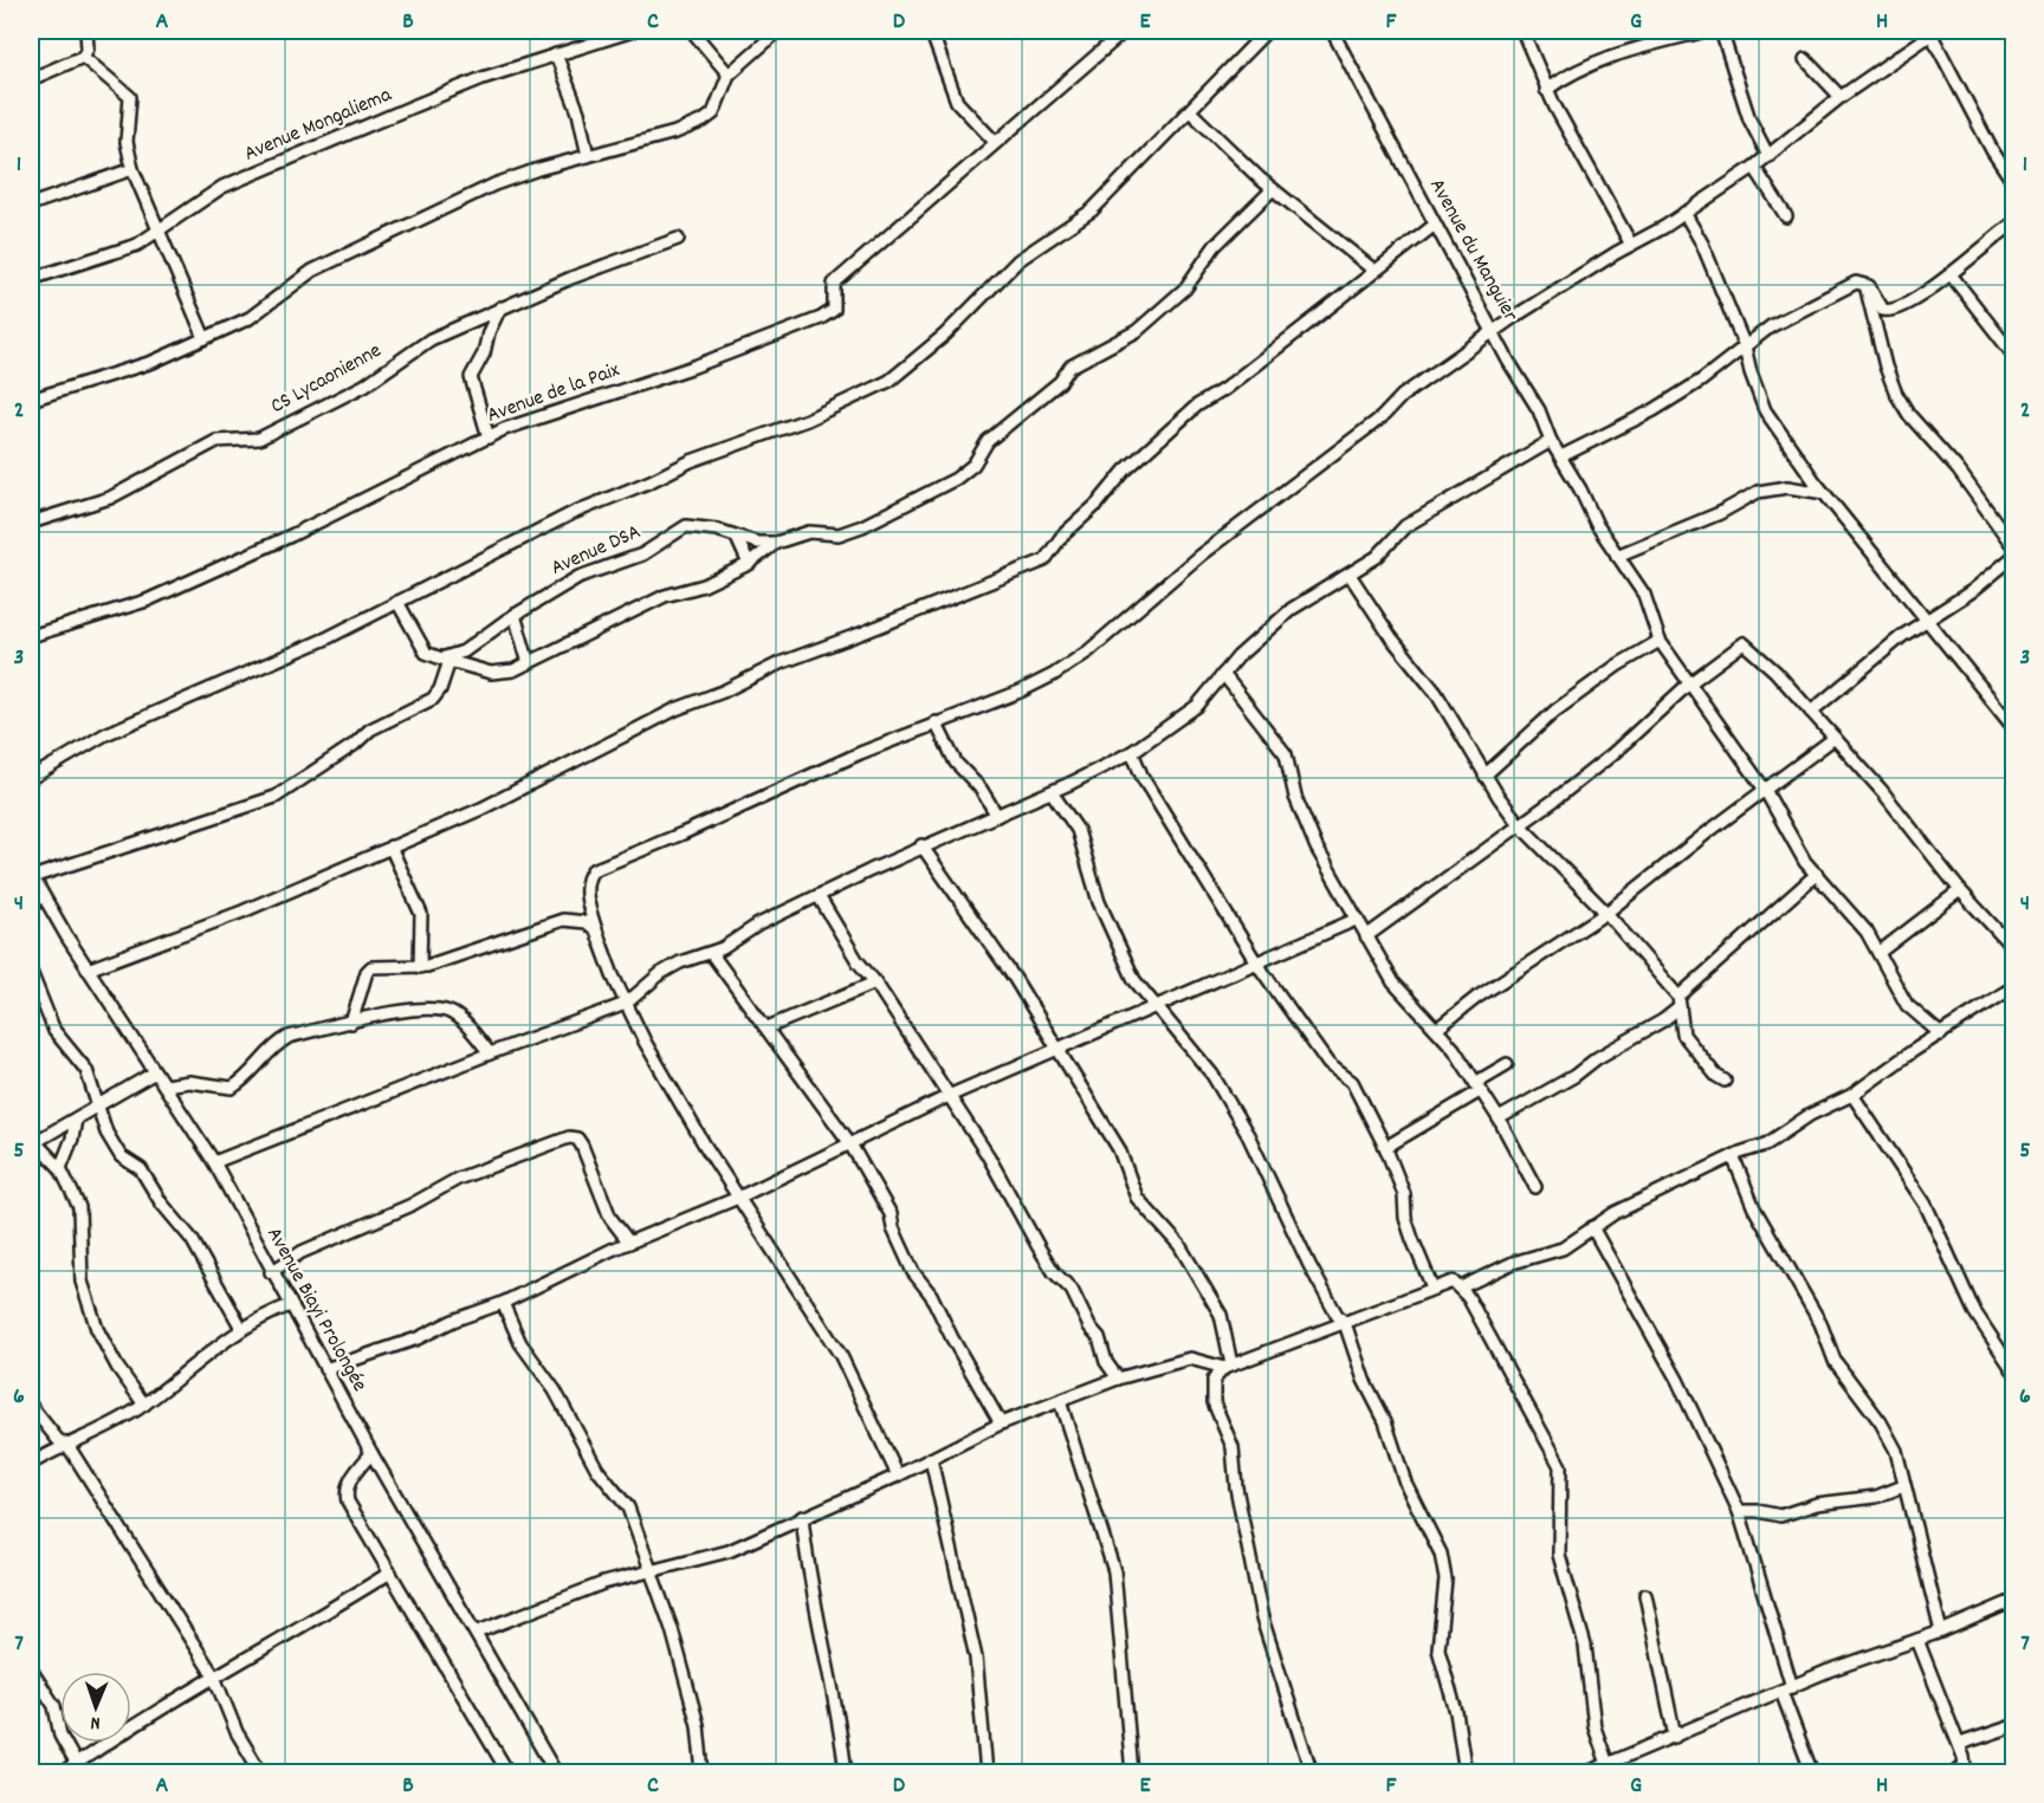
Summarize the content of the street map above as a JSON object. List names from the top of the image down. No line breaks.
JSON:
{"streets":{"street":["Avenue Mongaliema","Avenue du Manguier","CS Lycaonienne","Avenue de la Paix","Avenue DSA","Avenue Biayi Prolongée"]},"north":"bottom","grid":{"columns":["A","B","C","D","E","F","G","H"],"rows":["1","2","3","4","5","6","7"]}}
